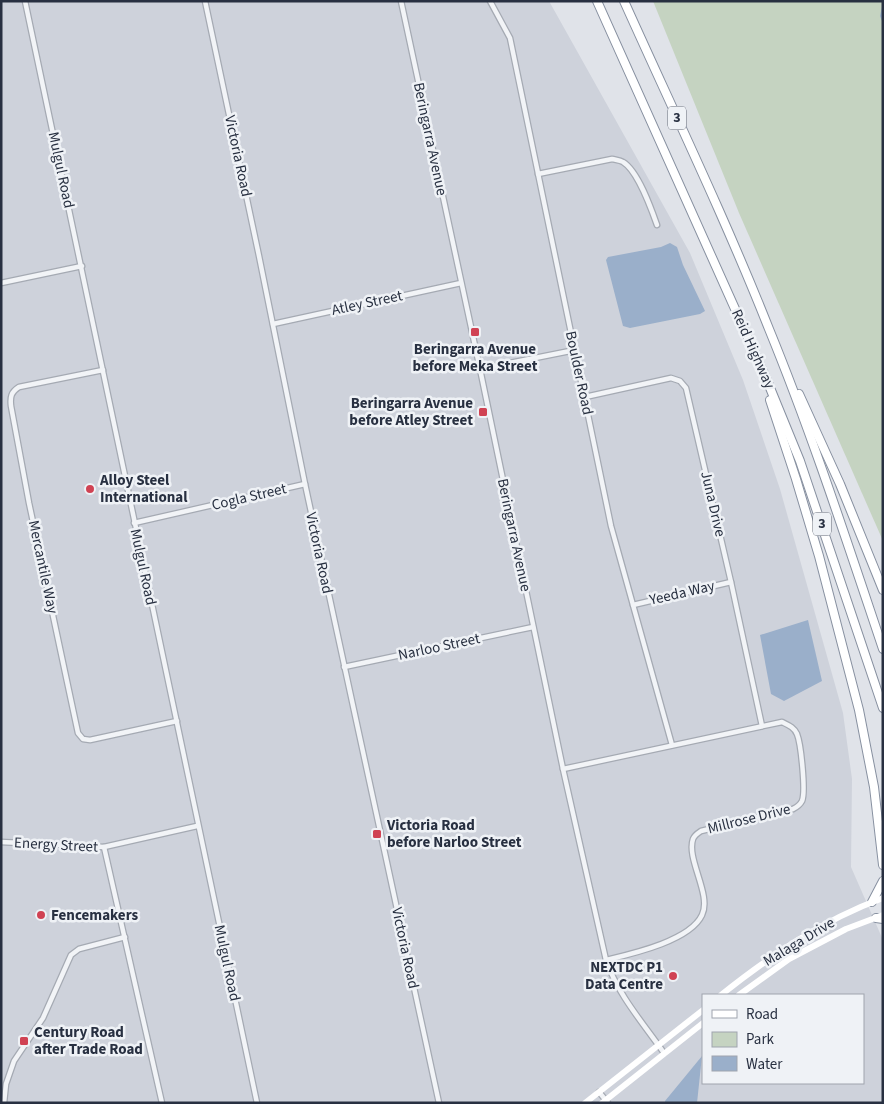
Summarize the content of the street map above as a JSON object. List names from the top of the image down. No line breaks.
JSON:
{"streets":{"highway":["3","Reid Highway"],"main road":["Malaga Drive"],"street":["Beringarra Avenue","Victoria Road","Mulgul Road","Atley Street","Boulder Road","Cogla Street","Juna Drive","Mercantile Way","Yeeda Way","Narloo Street","Millrose Drive","Energy Street"]},"crossings":[["Beringarra Avenue","Atley Street"],["Beringarra Avenue","Narloo Street"],["Beringarra Avenue","Millrose Drive"],["Victoria Road","Atley Street"],["Victoria Road","Cogla Street"],["Victoria Road","Narloo Street"],["Mulgul Road","Cogla Street"],["Mulgul Road","Mercantile Way"],["Mulgul Road","Energy Street"],["Boulder Road","Juna Drive"],["Boulder Road","Yeeda Way"],["Boulder Road","Millrose Drive"],["Juna Drive","Yeeda Way"],["Juna Drive","Millrose Drive"]],"places":{"transit":["Beringarra Avenue before Meka Street","Beringarra Avenue before Atley Street","Victoria Road before Narloo Street","Century Road after Trade Road"],"other":["Alloy Steel International","Fencemakers","NEXTDC P1 Data Centre"]},"legend":["Road","Park","Water"]}
